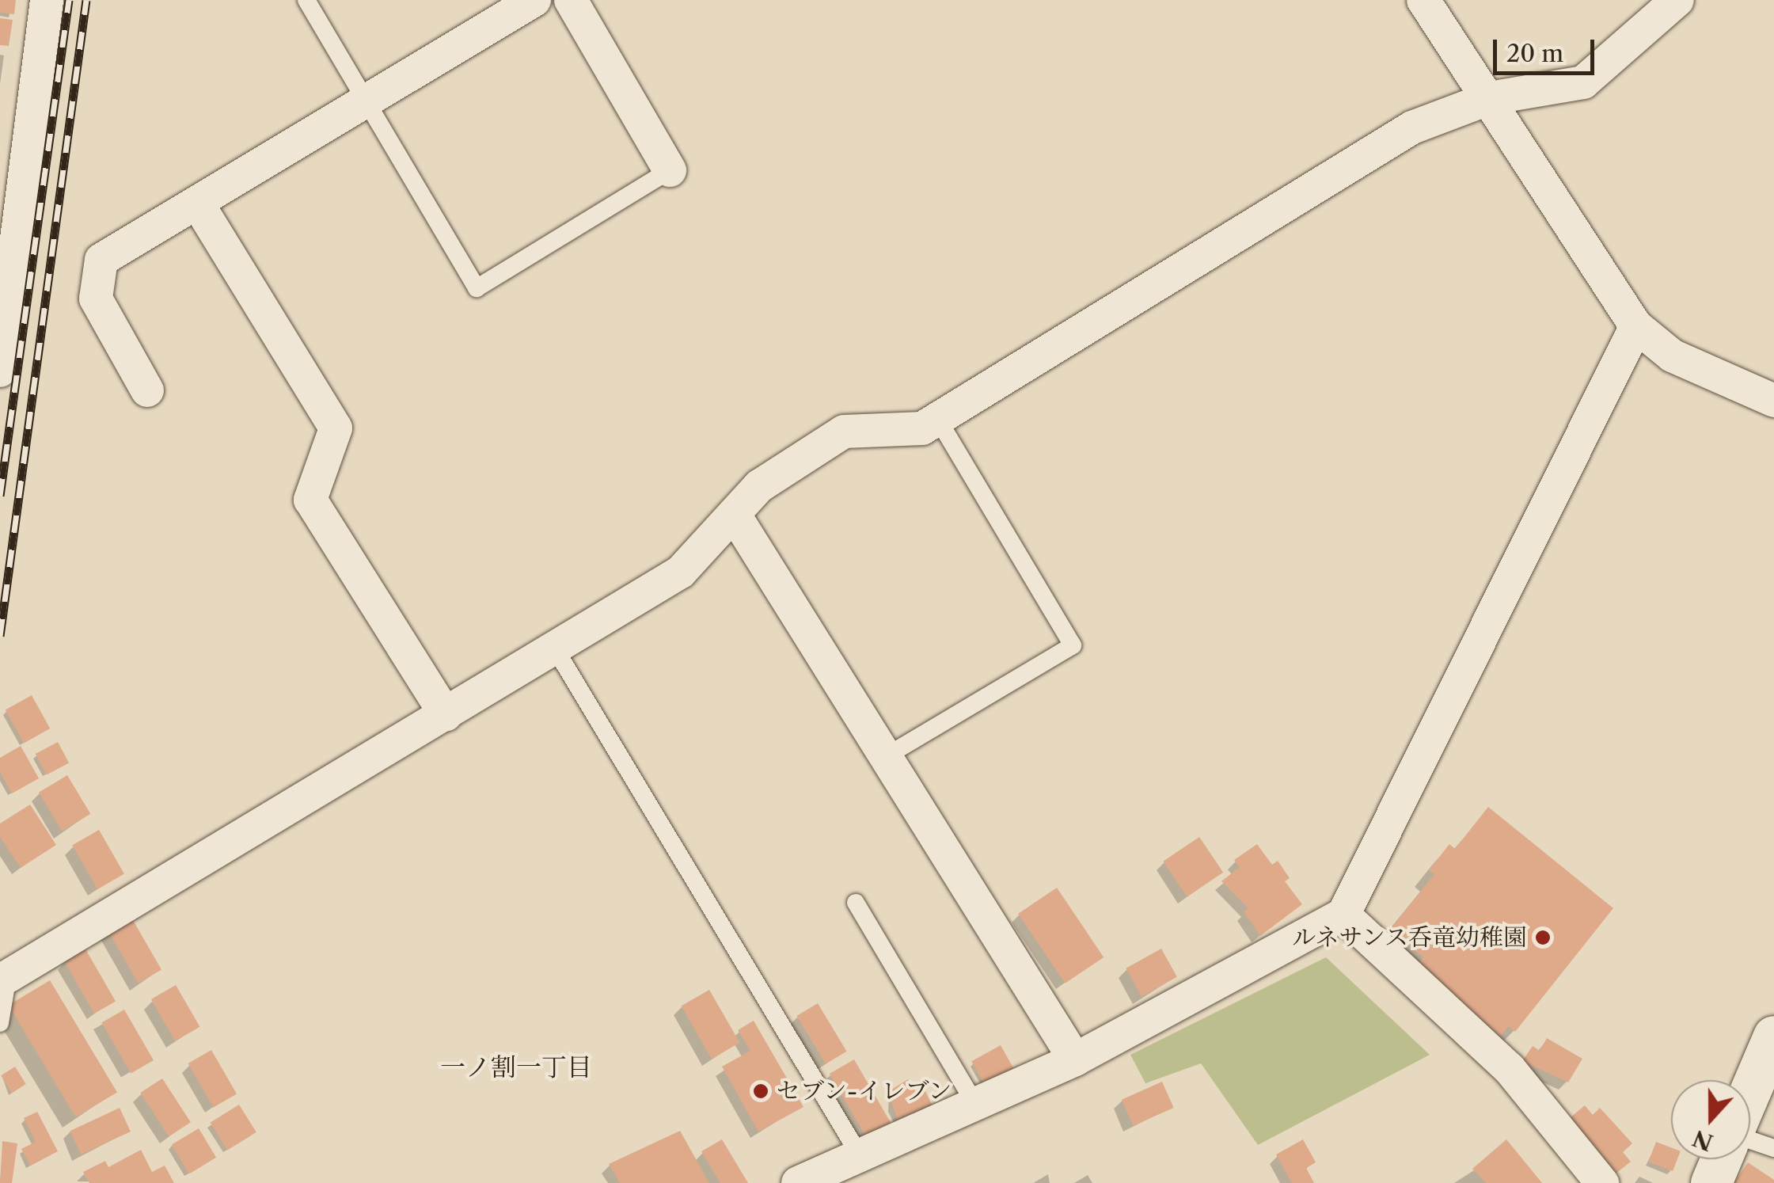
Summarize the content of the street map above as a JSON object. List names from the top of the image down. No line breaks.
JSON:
{"districts":["一ノ割一丁目"],"places":["ルネサンス呑竜幼稚園","セブン-イレブン"],"scale_bar":"20 m","north":"bottom"}
